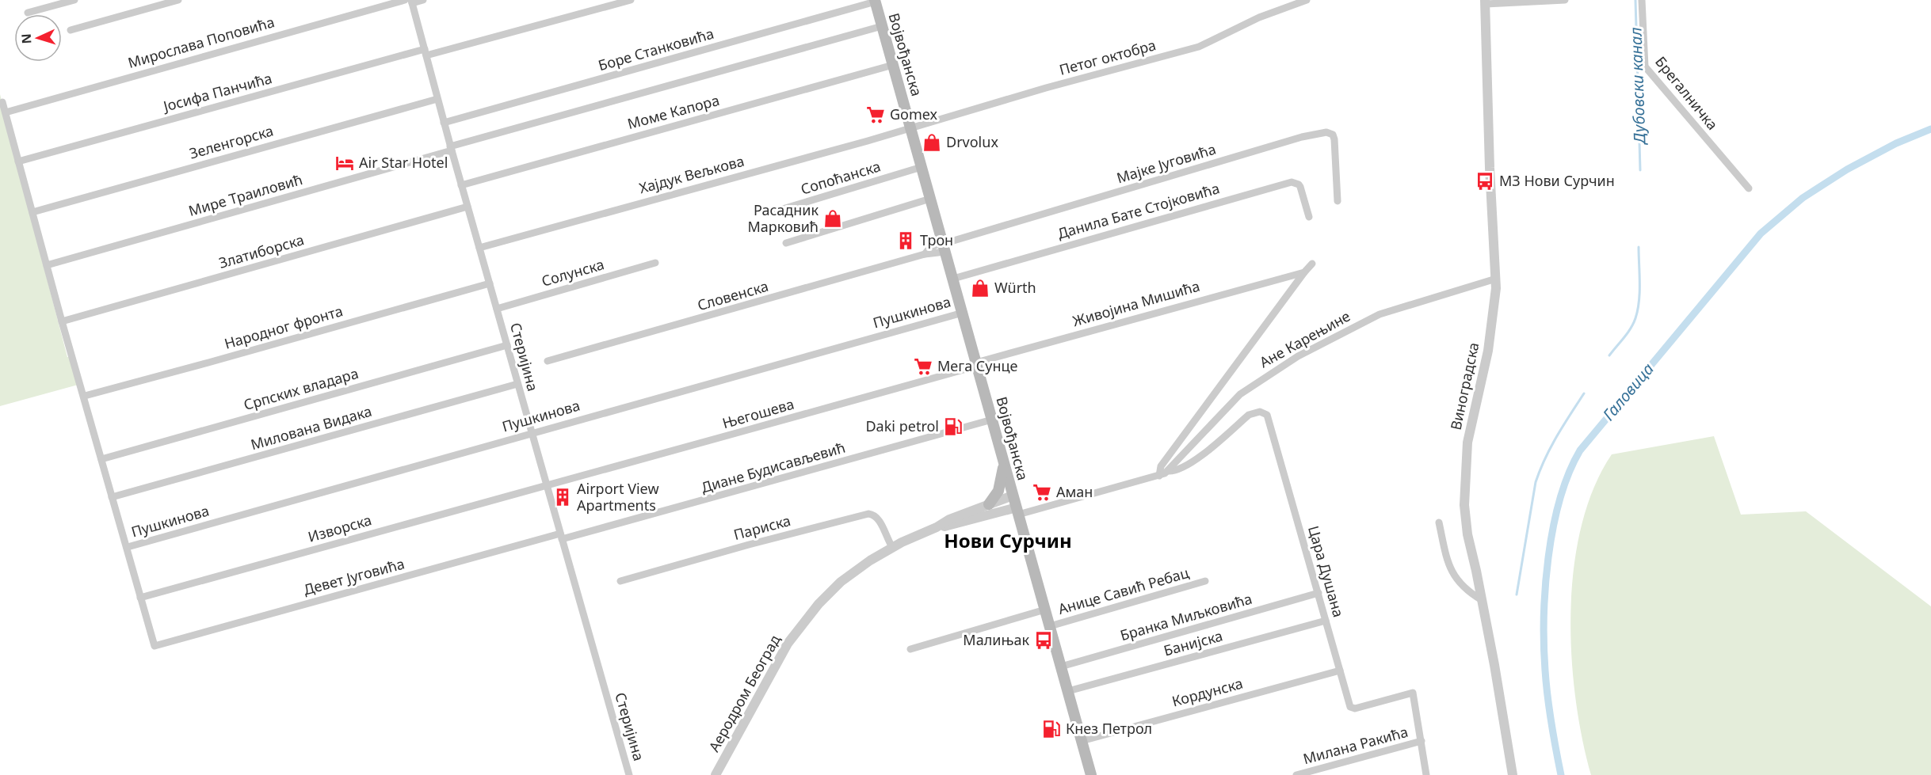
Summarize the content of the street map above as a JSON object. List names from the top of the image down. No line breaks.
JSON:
{"streets":{"main road":["Војвођанска"],"street":["Мирослава Поповића","Боре Станковића","Петог октобра","Јосифа Панчића","Брегалничка","Моме Капора","Зеленгорска","Мајке Југовића","Хајдук Вељкова","Сопоћанска","Мире Траиловић","Данила Бате Стојковића","Златиборска","Солунска","Словенска","Живојина Мишића","Пушкинова","Народног фронта","Ане Карењине","Стеријина","Виноградска","Српских владара","Његошева","Милована Видака","Диане Будисављевић","Париска","Изворска","Цара Душана","Девет Југовића","Анице Савић Ребац","Бранка Миљковића","Банијска","Кордунска","Аеродром Београд","Милана Ракића"]},"crossings":[["Мирослава Поповића","Стеријина"],["Боре Станковића","Војвођанска"],["Боре Станковића","Стеријина"],["Војвођанска","Петог октобра"],["Војвођанска","Моме Капора"],["Војвођанска","Мајке Југовића"],["Војвођанска","Хајдук Вељкова"],["Војвођанска","Сопоћанска"],["Војвођанска","Мире Траиловић"],["Војвођанска","Данила Бате Стојковића"],["Војвођанска","Словенска"],["Војвођанска","Живојина Мишића"],["Војвођанска","Пушкинова"],["Војвођанска","Ане Карењине"],["Војвођанска","Његошева"],["Војвођанска","Диане Будисављевић"],["Војвођанска","Анице Савић Ребац"],["Војвођанска","Бранка Миљковића"],["Војвођанска","Банијска"],["Војвођанска","Кордунска"],["Војвођанска","Аеродром Београд"],["Петог октобра","Хајдук Вељкова"],["Јосифа Панчића","Стеријина"],["Моме Капора","Стеријина"],["Зеленгорска","Стеријина"],["Мајке Југовића","Словенска"],["Хајдук Вељкова","Стеријина"],["Мире Траиловић","Стеријина"],["Златиборска","Стеријина"],["Солунска","Стеријина"],["Живојина Мишића","Ане Карењине"],["Живојина Мишића","Његошева"],["Пушкинова","Стеријина"],["Народног фронта","Стеријина"],["Ане Карењине","Виноградска"],["Ане Карењине","Цара Душана"],["Ане Карењине","Аеродром Београд"],["Стеријина","Српских владара"],["Стеријина","Његошева"],["Стеријина","Милована Видака"],["Стеријина","Диане Будисављевић"],["Стеријина","Изворска"],["Стеријина","Девет Југовића"],["Његошева","Изворска"],["Диане Будисављевић","Девет Југовића"],["Париска","Аеродром Београд"],["Изворска","Девет Југовића"],["Цара Душана","Бранка Миљковића"],["Цара Душана","Банијска"],["Цара Душана","Кордунска"],["Цара Душана","Милана Ракића"]],"districts":["Нови Сурчин"],"water":["Дубовски канал","Галовица"],"places":{"supermarket":["Gomex","Мега Сунце","Аман"],"shop":["Drvolux","Расадник Марковић","Würth"],"hotel":["Air Star Hotel"],"bus stop":["МЗ Нови Сурчин","Малињак"],"building":["Трон","Airport View Apartments"],"fuel station":["Daki petrol","Кнез Петрол"]},"north":"left"}
